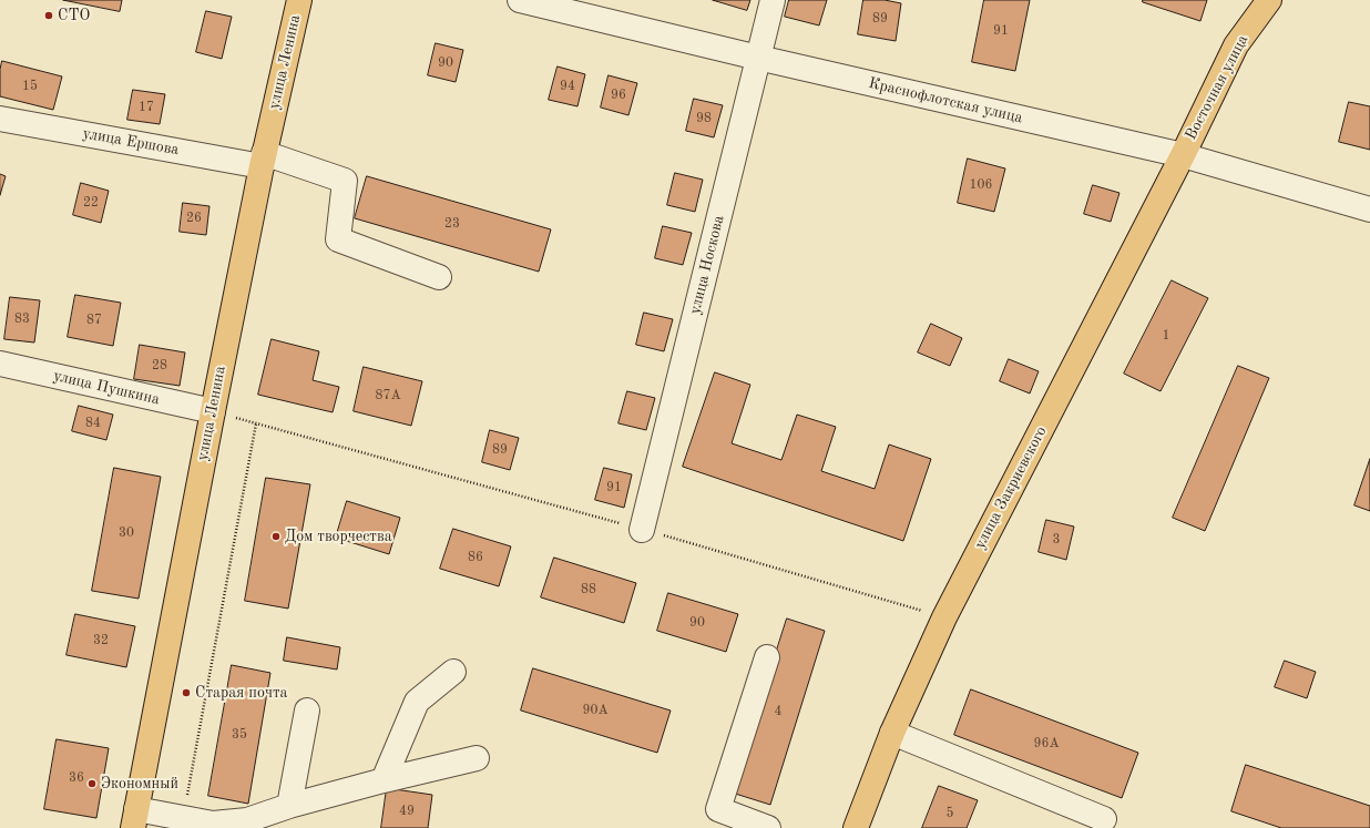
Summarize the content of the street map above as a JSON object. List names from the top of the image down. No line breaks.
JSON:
{"streets":{"main road":["улица Ленина","Восточная улица","улица Закриевского"],"street":["Краснофлотская улица","улица Ершова","улица Носкова","улица Пушкина"]},"crossings":[["улица Ленина","улица Ершова"],["улица Ленина","улица Пушкина"],["Восточная улица","Краснофлотская улица"],["Восточная улица","улица Закриевского"],["Краснофлотская улица","улица Носкова"],["Краснофлотская улица","улица Закриевского"]],"places":["СТО","Дом творчества","Старая почта","Экономный"],"house_numbers":["89","91","90","15","94","96","17","98","106","22","26","23","83","87","1","28","87А","84","89","91","30","3","86","88","90","32","90А","4","35","96А","36","49","5"]}
